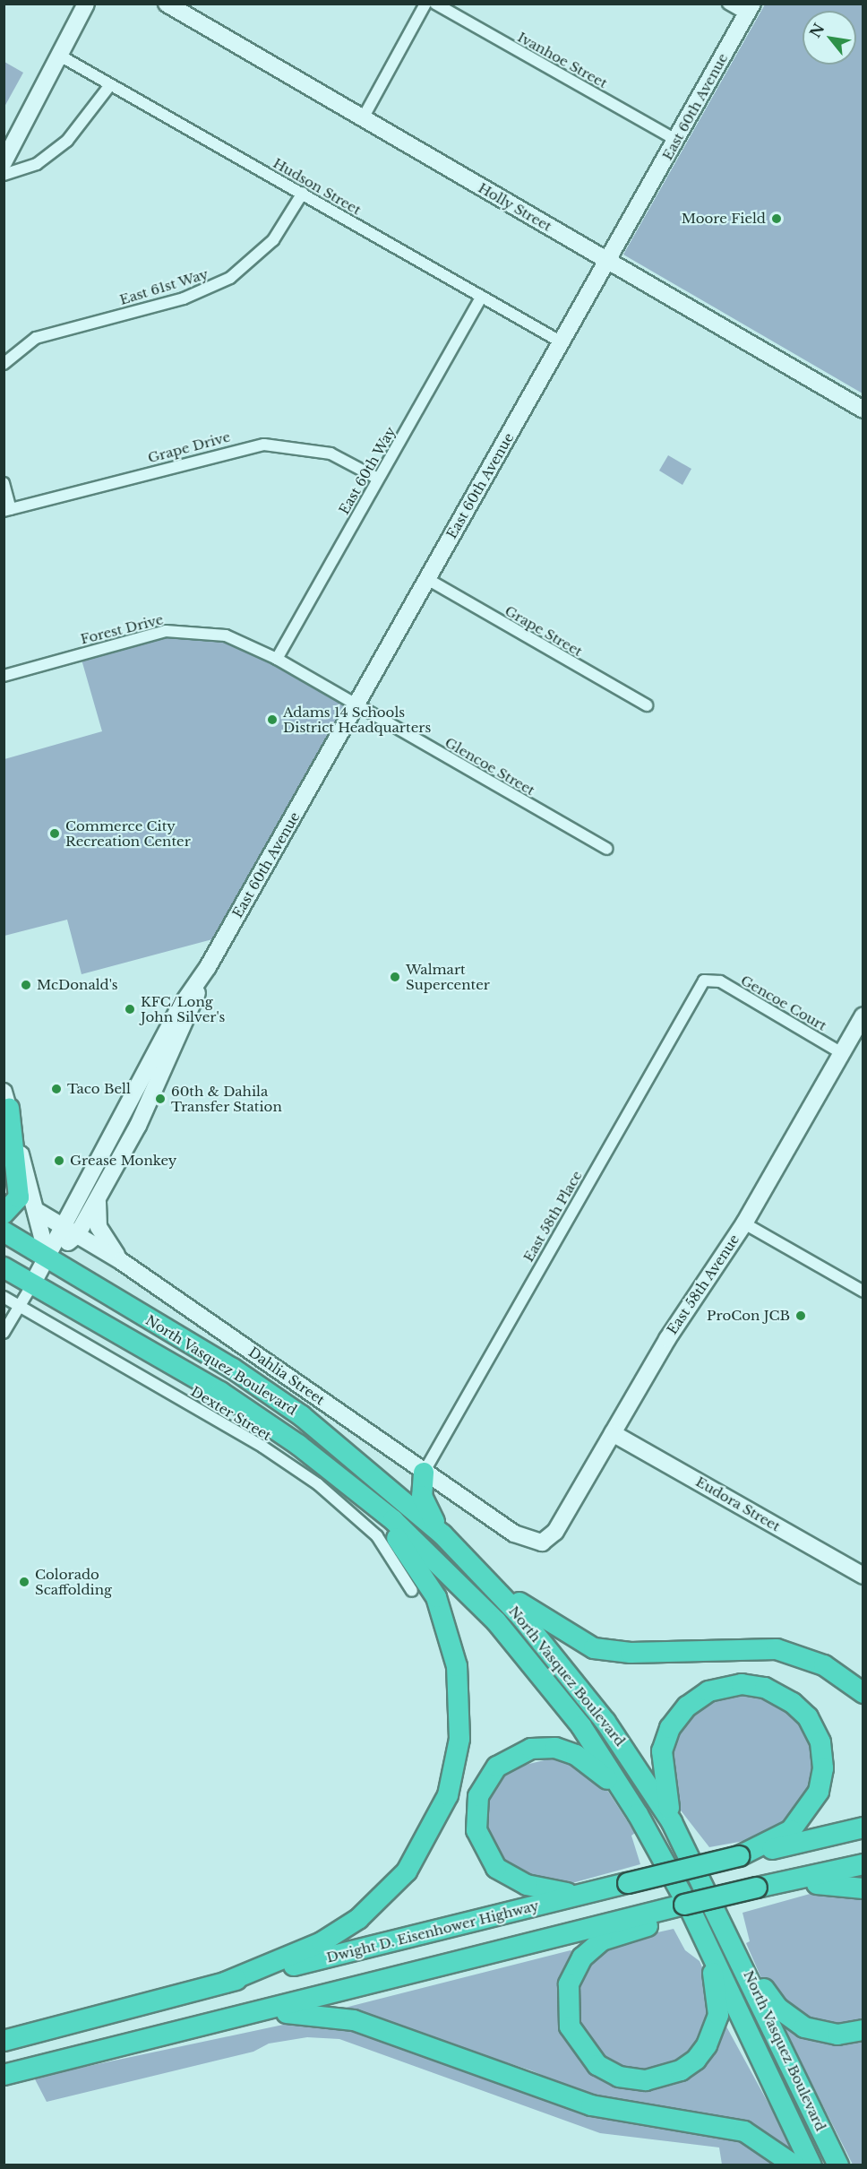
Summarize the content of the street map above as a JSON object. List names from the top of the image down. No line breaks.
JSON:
{"streets":{"highway":["North Vasquez Boulevard","Dwight D. Eisenhower Highway"],"street":["Ivanhoe Street","East 60th Avenue","Hudson Street","Holly Street","East 61st Way","Grape Drive","East 60th Way","Forest Drive","Grape Street","Glencoe Street","Gencoe Court","East 58th Place","East 58th Avenue","Dahlia Street","Dexter Street","Eudora Street"]},"crossings":[["Ivanhoe Street","East 60th Avenue"],["East 60th Avenue","Hudson Street"],["East 60th Avenue","Holly Street"],["East 60th Avenue","Grape Street"],["East 60th Avenue","Glencoe Street"],["East 60th Avenue","North Vasquez Boulevard"],["East 60th Avenue","Dahlia Street"],["East 60th Avenue","Dexter Street"],["Hudson Street","East 61st Way"],["Hudson Street","East 60th Way"],["Grape Drive","East 60th Way"],["East 60th Way","Forest Drive"],["East 60th Way","Glencoe Street"],["Forest Drive","Glencoe Street"],["Gencoe Court","East 58th Place"],["Gencoe Court","East 58th Avenue"],["East 58th Place","Dahlia Street"],["East 58th Avenue","Dahlia Street"],["East 58th Avenue","Eudora Street"]],"places":["Moore Field","Adams 14 Schools District Headquarters","Commerce City Recreation Center","Walmart Supercenter","McDonald's","KFC/Long John Silver's","Taco Bell","60th & Dahila Transfer Station","Grease Monkey","ProCon JCB","Colorado Scaffolding"],"north":"top left"}
